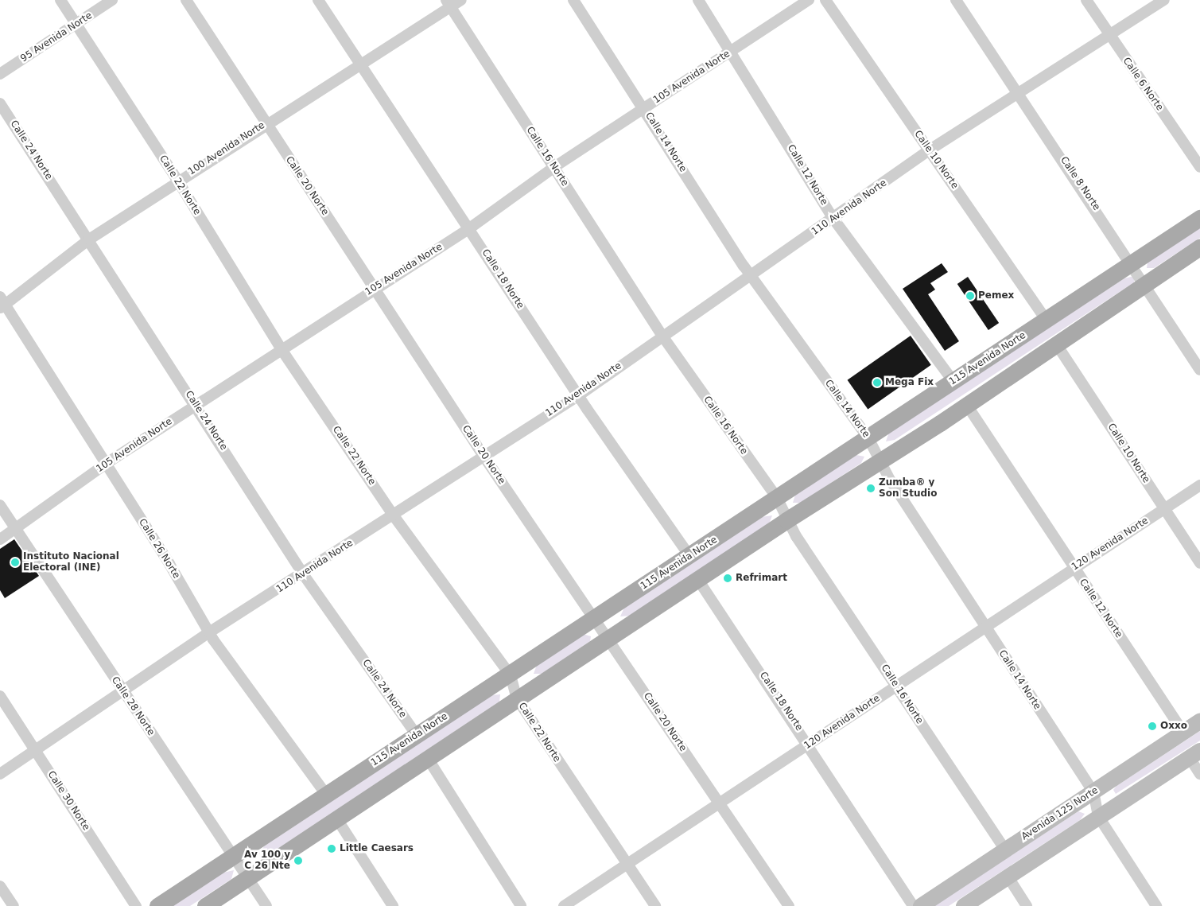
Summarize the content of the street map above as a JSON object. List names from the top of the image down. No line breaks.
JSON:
{"streets":{"main road":["115 Avenida Norte","Avenida 125 Norte"],"street":["95 Avenida Norte","105 Avenida Norte","Calle 6 Norte","Calle 14 Norte","100 Avenida Norte","Calle 24 Norte","Calle 16 Norte","Calle 10 Norte","Calle 12 Norte","Calle 8 Norte","Calle 22 Norte","Calle 20 Norte","110 Avenida Norte","Calle 18 Norte","120 Avenida Norte","Calle 26 Norte","Calle 28 Norte","Calle 30 Norte"]},"crossings":[["95 Avenida Norte","Calle 22 Norte"],["105 Avenida Norte","Calle 14 Norte"],["105 Avenida Norte","Calle 24 Norte"],["105 Avenida Norte","Calle 16 Norte"],["105 Avenida Norte","Calle 12 Norte"],["105 Avenida Norte","Calle 22 Norte"],["105 Avenida Norte","Calle 20 Norte"],["105 Avenida Norte","Calle 18 Norte"],["105 Avenida Norte","Calle 26 Norte"],["105 Avenida Norte","Calle 28 Norte"],["Calle 6 Norte","110 Avenida Norte"],["Calle 14 Norte","110 Avenida Norte"],["Calle 14 Norte","115 Avenida Norte"],["Calle 14 Norte","120 Avenida Norte"],["Calle 14 Norte","Avenida 125 Norte"],["100 Avenida Norte","Calle 24 Norte"],["100 Avenida Norte","Calle 16 Norte"],["100 Avenida Norte","Calle 22 Norte"],["100 Avenida Norte","Calle 20 Norte"],["100 Avenida Norte","Calle 18 Norte"],["100 Avenida Norte","Calle 26 Norte"],["Calle 24 Norte","110 Avenida Norte"],["Calle 24 Norte","115 Avenida Norte"],["Calle 16 Norte","110 Avenida Norte"],["Calle 16 Norte","115 Avenida Norte"],["Calle 16 Norte","120 Avenida Norte"],["Calle 16 Norte","Avenida 125 Norte"],["Calle 10 Norte","110 Avenida Norte"],["Calle 10 Norte","115 Avenida Norte"],["Calle 10 Norte","120 Avenida Norte"],["Calle 12 Norte","110 Avenida Norte"],["Calle 12 Norte","115 Avenida Norte"],["Calle 12 Norte","120 Avenida Norte"],["Calle 12 Norte","Avenida 125 Norte"],["Calle 8 Norte","110 Avenida Norte"],["Calle 8 Norte","115 Avenida Norte"],["Calle 22 Norte","110 Avenida Norte"],["Calle 22 Norte","115 Avenida Norte"],["Calle 22 Norte","120 Avenida Norte"],["Calle 20 Norte","110 Avenida Norte"],["Calle 20 Norte","115 Avenida Norte"],["Calle 20 Norte","120 Avenida Norte"],["110 Avenida Norte","Calle 18 Norte"],["110 Avenida Norte","Calle 26 Norte"],["110 Avenida Norte","Calle 28 Norte"],["110 Avenida Norte","Calle 30 Norte"],["Calle 18 Norte","115 Avenida Norte"],["Calle 18 Norte","120 Avenida Norte"],["115 Avenida Norte","Calle 26 Norte"],["115 Avenida Norte","Calle 28 Norte"]],"places":["Pemex","Mega Fix","Zumba® y Son Studio","Instituto Nacional Electoral (INE)","Refrimart","Oxxo","Little Caesars","Av 100 y C 26 Nte"]}
